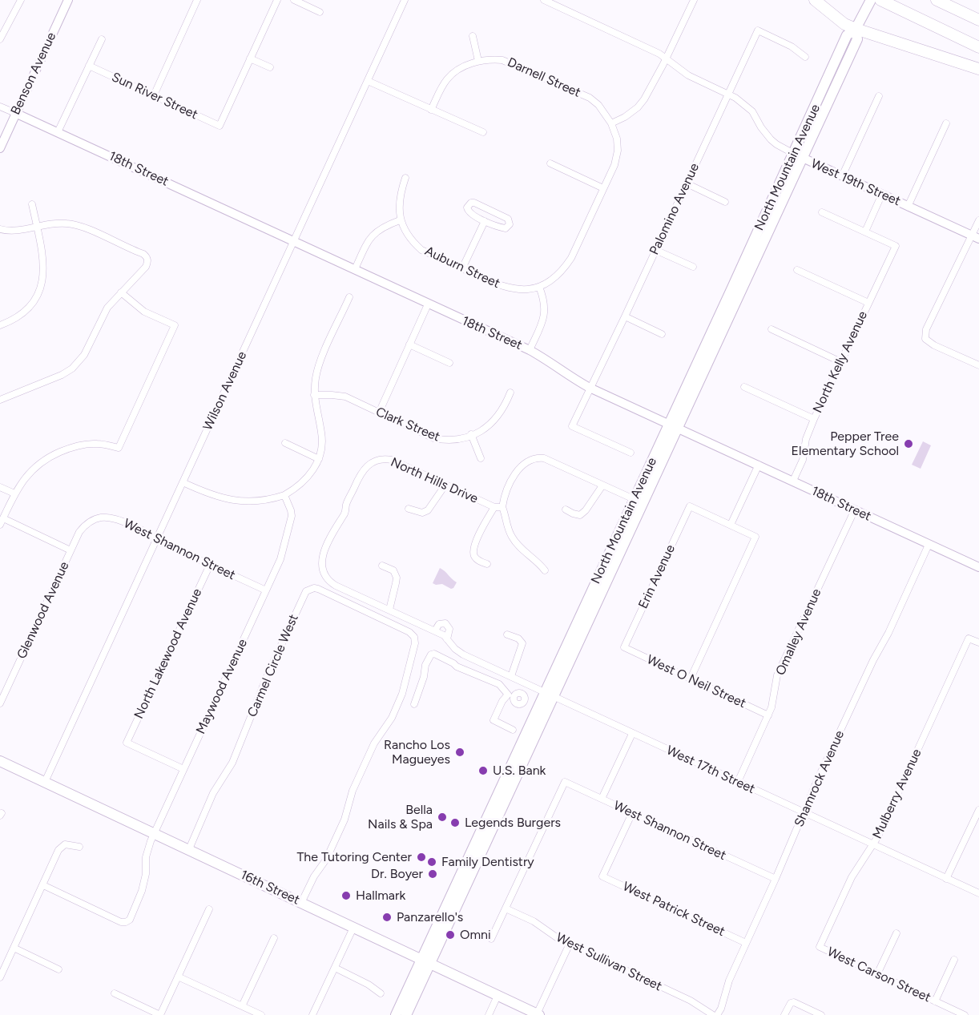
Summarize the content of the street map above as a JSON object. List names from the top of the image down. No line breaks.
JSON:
{"streets":{"main road":["Benson Avenue","North Mountain Avenue","18th Street","West 19th Street","16th Street"],"street":["Darnell Street","Sun River Street","Palomino Avenue","Auburn Street","North Kelly Avenue","Wilson Avenue","Clark Street","North Hills Drive","West Shannon Street","Erin Avenue","Glenwood Avenue","Omalley Avenue","North Lakewood Avenue","Carmel Circle West","West O Neil Street","Maywood Avenue","West 17th Street","Shamrock Avenue","Mulberry Avenue","West Patrick Street","West Sullivan Street","West Carson Street"]},"crossings":[["Benson Avenue","18th Street"],["North Mountain Avenue","18th Street"],["North Mountain Avenue","West 19th Street"],["North Mountain Avenue","West 17th Street"],["North Mountain Avenue","16th Street"],["18th Street","Palomino Avenue"],["18th Street","North Kelly Avenue"],["18th Street","Wilson Avenue"],["18th Street","Omalley Avenue"],["18th Street","Shamrock Avenue"],["West 19th Street","Palomino Avenue"],["Wilson Avenue","West Shannon Street"],["Wilson Avenue","16th Street"],["North Hills Drive","West 17th Street"],["West Shannon Street","Glenwood Avenue"],["West Shannon Street","North Lakewood Avenue"],["West Shannon Street","Maywood Avenue"],["West Shannon Street","Shamrock Avenue"],["West Shannon Street","West Patrick Street"],["West Shannon Street","West Sullivan Street"],["Erin Avenue","West O Neil Street"],["Omalley Avenue","West O Neil Street"],["Omalley Avenue","West 17th Street"],["North Lakewood Avenue","Maywood Avenue"],["Carmel Circle West","16th Street"],["Maywood Avenue","16th Street"],["West 17th Street","Shamrock Avenue"],["West 17th Street","Mulberry Avenue"],["Shamrock Avenue","West Patrick Street"],["Mulberry Avenue","West Carson Street"]],"places":["Pepper Tree Elementary School","Rancho Los Magueyes","U.S. Bank","Bella Nails & Spa","Legends Burgers","The Tutoring Center","Family Dentistry","Dr. Boyer","Hallmark","Panzarello's","Omni"]}
